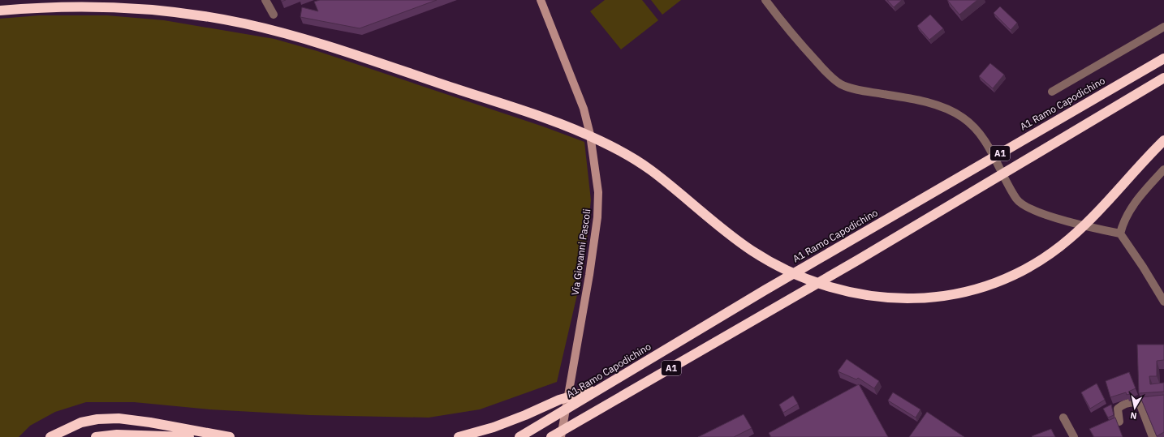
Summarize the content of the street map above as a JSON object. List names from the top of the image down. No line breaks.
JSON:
{"streets":{"highway":["A1 Ramo Capodichino","A1"],"street":["Via Giovanni Pascoli"]},"north":"bottom"}
